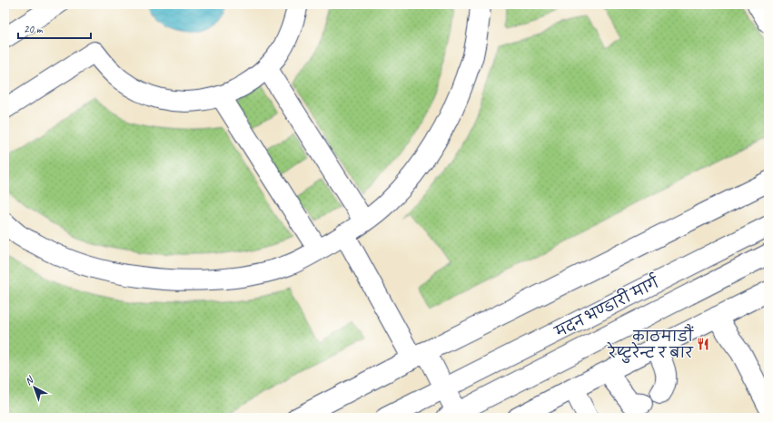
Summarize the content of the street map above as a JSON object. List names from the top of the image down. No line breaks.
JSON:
{"streets":{"main road":["मदन भण्डारी मार्ग"]},"places":{"restaurant":["काठमाडौं रेष्टुरेन्ट र बार"]},"scale_bar":"20 m","north":"top left"}
